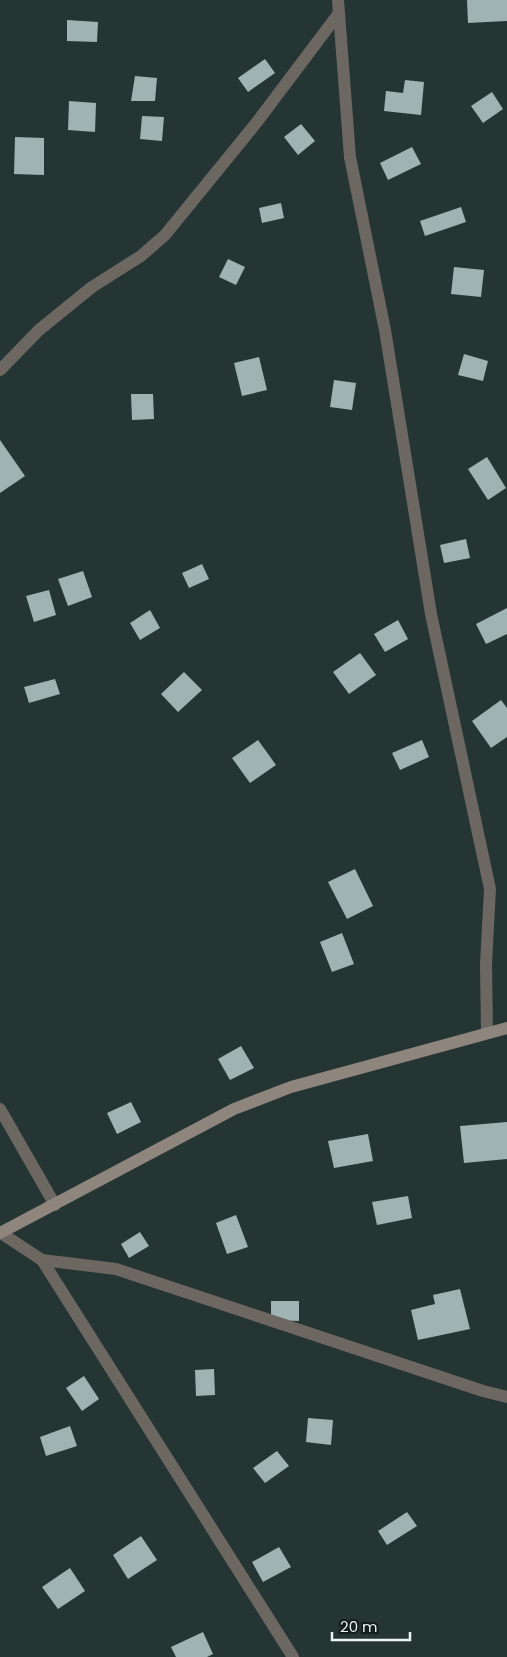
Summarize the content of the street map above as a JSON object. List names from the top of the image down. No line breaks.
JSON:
{"scale_bar":"20 m"}
